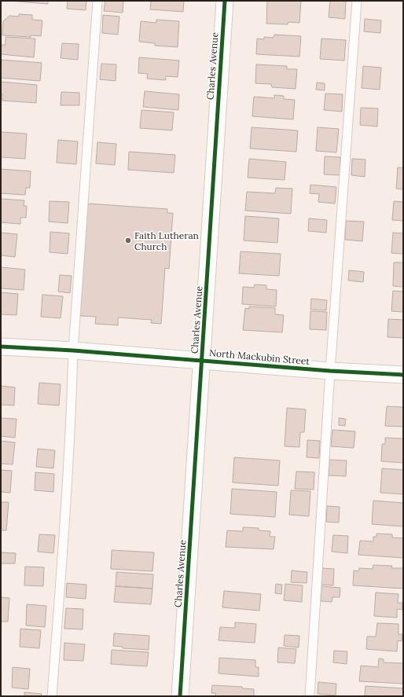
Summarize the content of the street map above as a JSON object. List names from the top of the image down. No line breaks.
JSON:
{"streets":{"street":["Charles Avenue","North Mackubin Street"]},"crossings":[["Charles Avenue","North Mackubin Street"]],"places":["Faith Lutheran Church"]}
